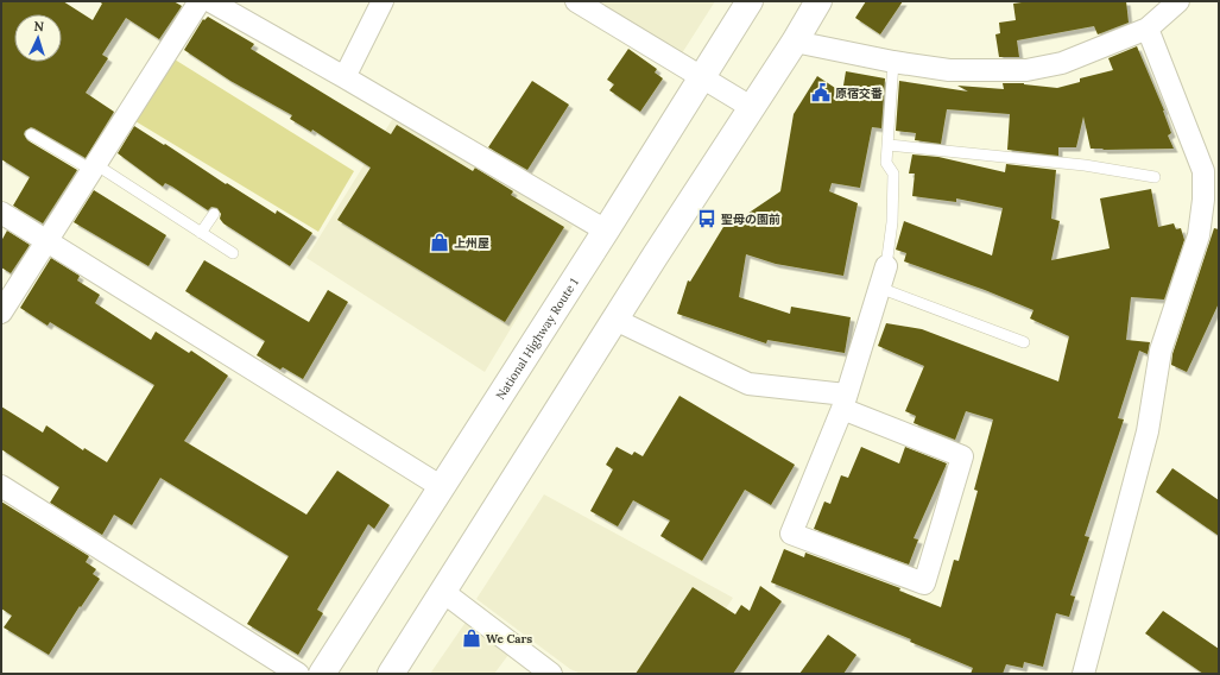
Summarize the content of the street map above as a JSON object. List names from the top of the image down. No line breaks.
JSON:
{"streets":{"highway":["National Highway Route 1"]},"places":{"public building":["原宿交番"],"bus stop":["聖母の園前"],"shop":["上州屋","We Cars"]},"north":"top"}
